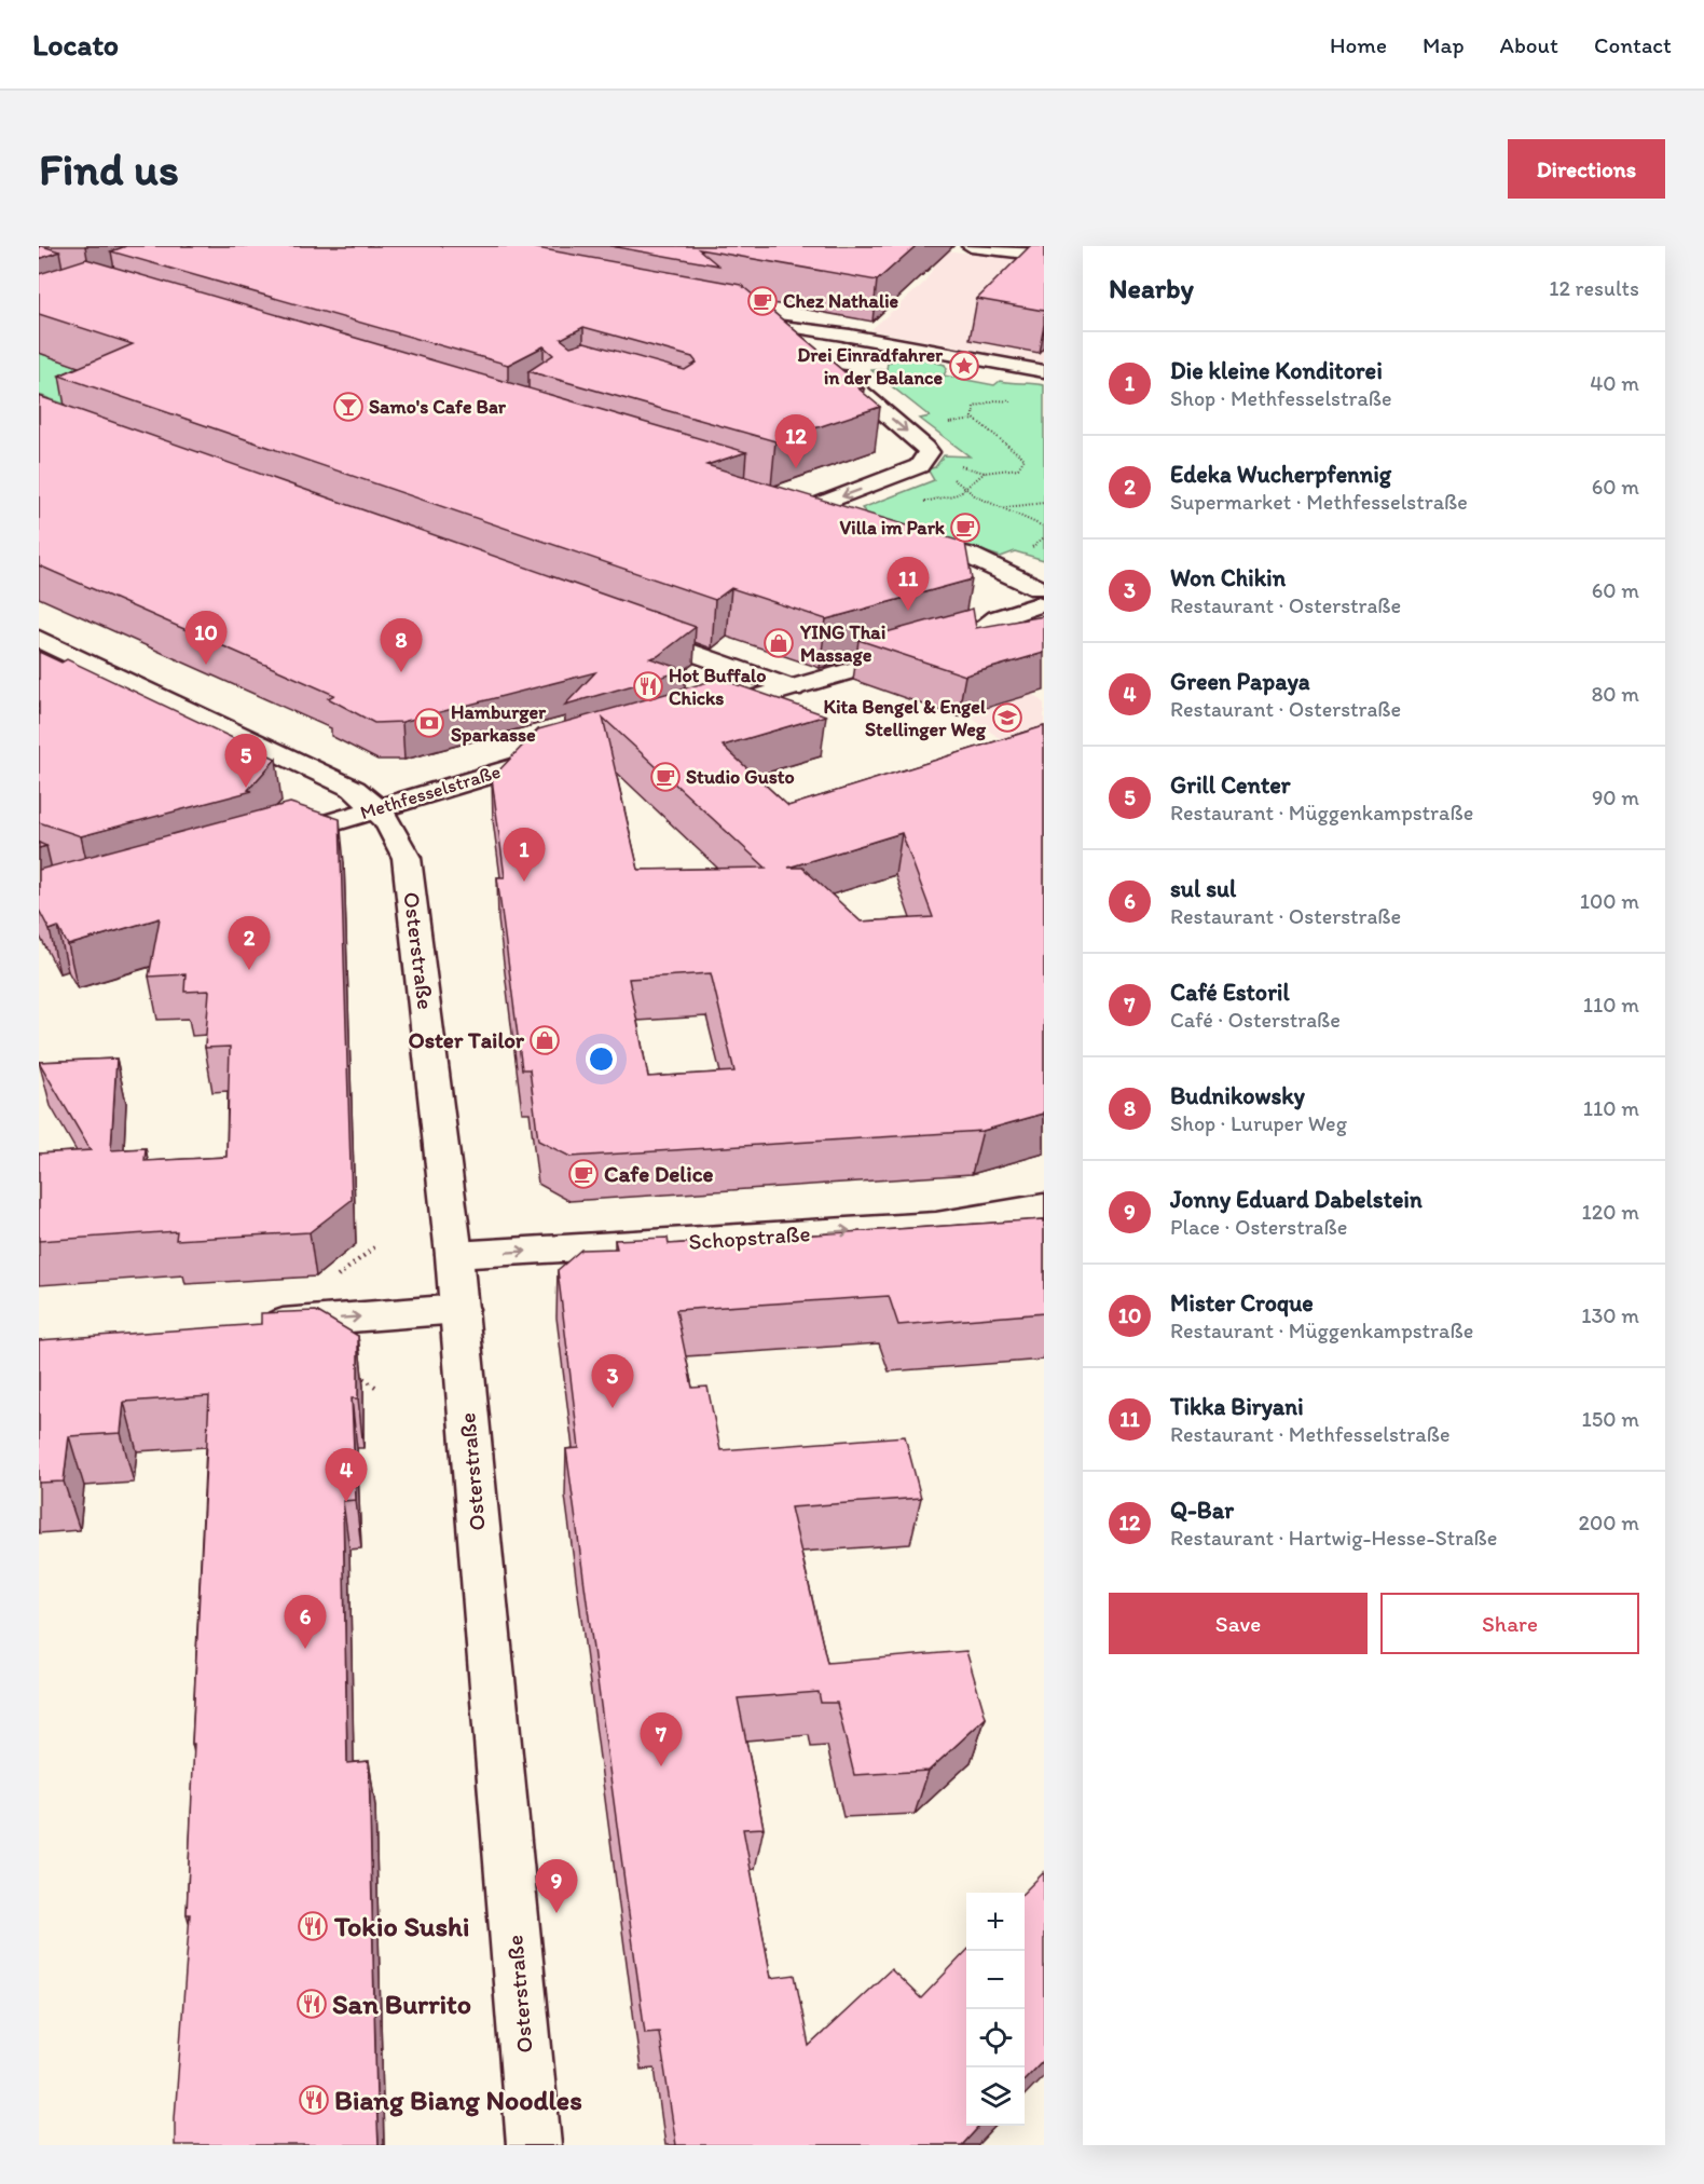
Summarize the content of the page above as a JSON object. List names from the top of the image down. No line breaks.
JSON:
{"streets":{"street":["Methfesselstraße","Osterstraße","Schopstraße"]},"crossings":[["Methfesselstraße","Osterstraße"],["Osterstraße","Schopstraße"]],"one_way":["Schopstraße"],"places":{"cafe":["Chez Nathalie","Villa im Park","Studio Gusto","Cafe Delice"],"place":["Drei Einradfahrer in der Balance"],"bar":["Samo's Cafe Bar"],"shop":["YING Thai Massage","Oster Tailor"],"restaurant":["Hot Buffalo Chicks","Tokio Sushi","San Burrito","Biang Biang Noodles"],"school or university":["Kita Bengel & Engel Stellinger Weg"],"bank":["Hamburger Sparkasse"]},"page":{"header":"Locato","nav":["Home","Map","About","Contact"],"buttons":["Directions",["Save","Share"]],"title":"Find us","heading":["Nearby","12 results"],"list":[{"mark":"1","name":"Die kleine Konditorei","note":"Shop · Methfesselstraße","value":"40 m"},{"mark":"2","name":"Edeka Wucherpfennig","note":"Supermarket · Methfesselstraße","value":"60 m"},{"mark":"3","name":"Won Chikin","note":"Restaurant · Osterstraße","value":"60 m"},{"mark":"4","name":"Green Papaya","note":"Restaurant · Osterstraße","value":"80 m"},{"mark":"5","name":"Grill Center","note":"Restaurant · Müggenkampstraße","value":"90 m"},{"mark":"6","name":"sul sul","note":"Restaurant · Osterstraße","value":"100 m"},{"mark":"7","name":"Café Estoril","note":"Café · Osterstraße","value":"110 m"},{"mark":"8","name":"Budnikowsky","note":"Shop · Luruper Weg","value":"110 m"},{"mark":"9","name":"Jonny Eduard Dabelstein","note":"Place · Osterstraße","value":"120 m"},{"mark":"10","name":"Mister Croque","note":"Restaurant · Müggenkampstraße","value":"130 m"},{"mark":"11","name":"Tikka Biryani","note":"Restaurant · Methfesselstraße","value":"150 m"},{"mark":"12","name":"Q-Bar","note":"Restaurant · Hartwig-Hesse-Straße","value":"200 m"}],"pins":["12","11","10","8","5","1","2","3","4","6","7","9"],"map_buttons":["+","−"]}}
